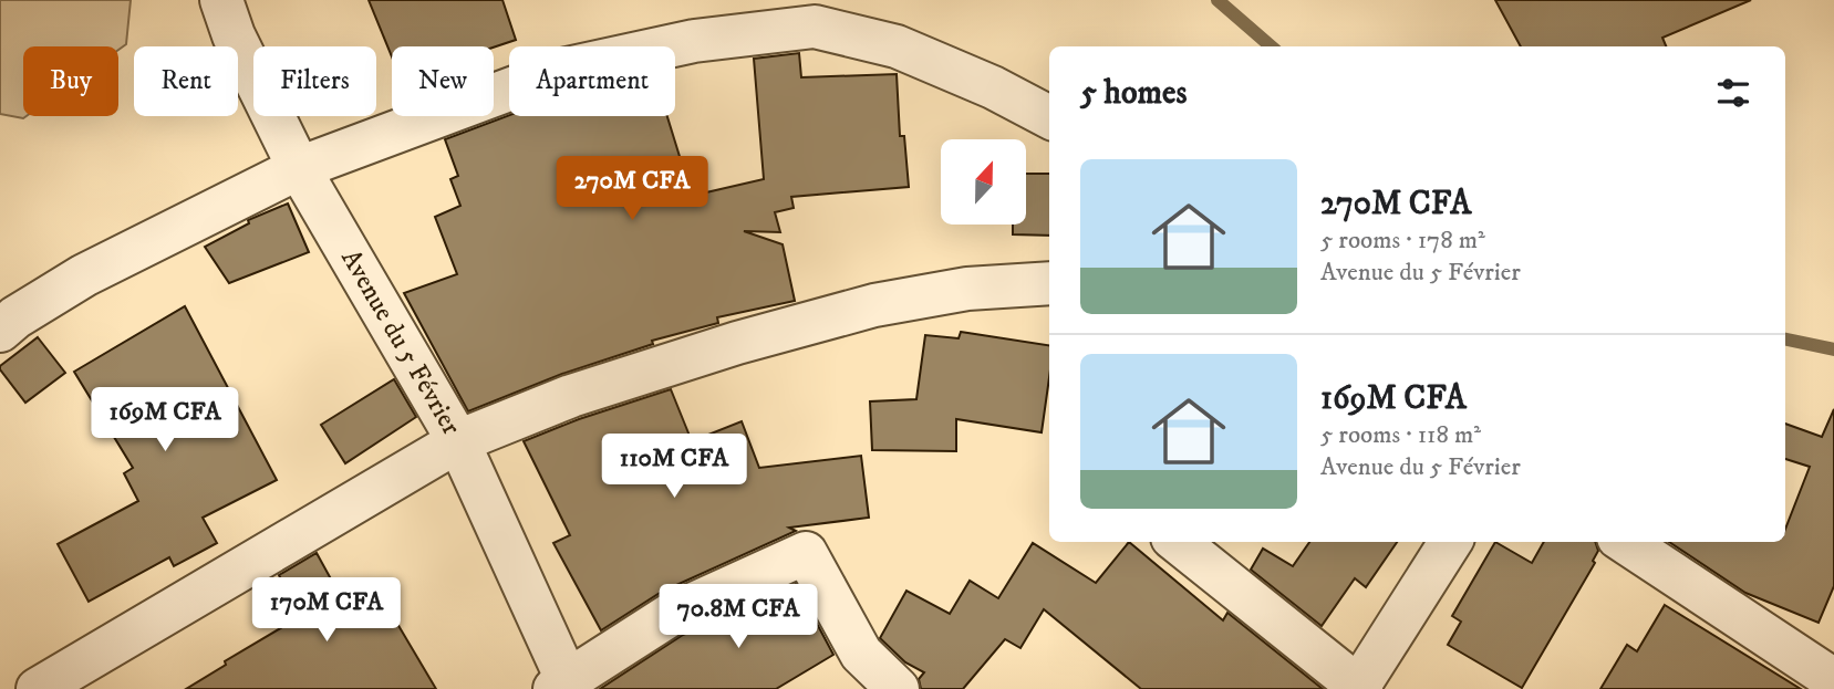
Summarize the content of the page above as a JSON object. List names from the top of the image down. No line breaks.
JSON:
{"streets":{"street":["Avenue du 5 Février"]},"north":"top","page":{"chip":["Buy","Rent","Filters","New","Apartment"],"heading":"5 homes","list":[{"name":"270M CFA","note":"5 rooms · 178 m² · Avenue du 5 Février"},{"name":"169M CFA","note":"5 rooms · 118 m² · Avenue du 5 Février"}],"price":["270M CFA","169M CFA","110M CFA","170M CFA","70.8M CFA"]}}
